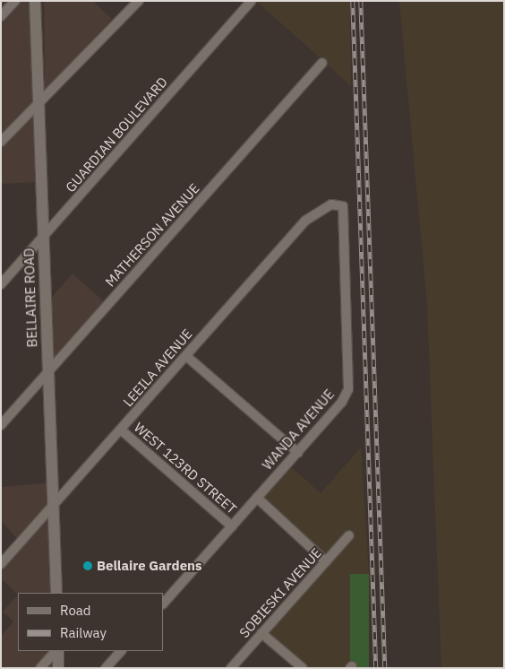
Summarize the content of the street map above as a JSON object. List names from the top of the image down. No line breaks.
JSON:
{"streets":{"street":["GUARDIAN BOULEVARD","MATHERSON AVENUE","BELLAIRE ROAD","LEEILA AVENUE","WANDA AVENUE","WEST 123RD STREET","SOBIESKI AVENUE"]},"crossings":[["GUARDIAN BOULEVARD","BELLAIRE ROAD"],["MATHERSON AVENUE","BELLAIRE ROAD"],["BELLAIRE ROAD","LEEILA AVENUE"],["LEEILA AVENUE","WANDA AVENUE"],["LEEILA AVENUE","WEST 123RD STREET"],["WANDA AVENUE","WEST 123RD STREET"]],"places":["Bellaire Gardens"],"legend":["Road","Railway"]}
